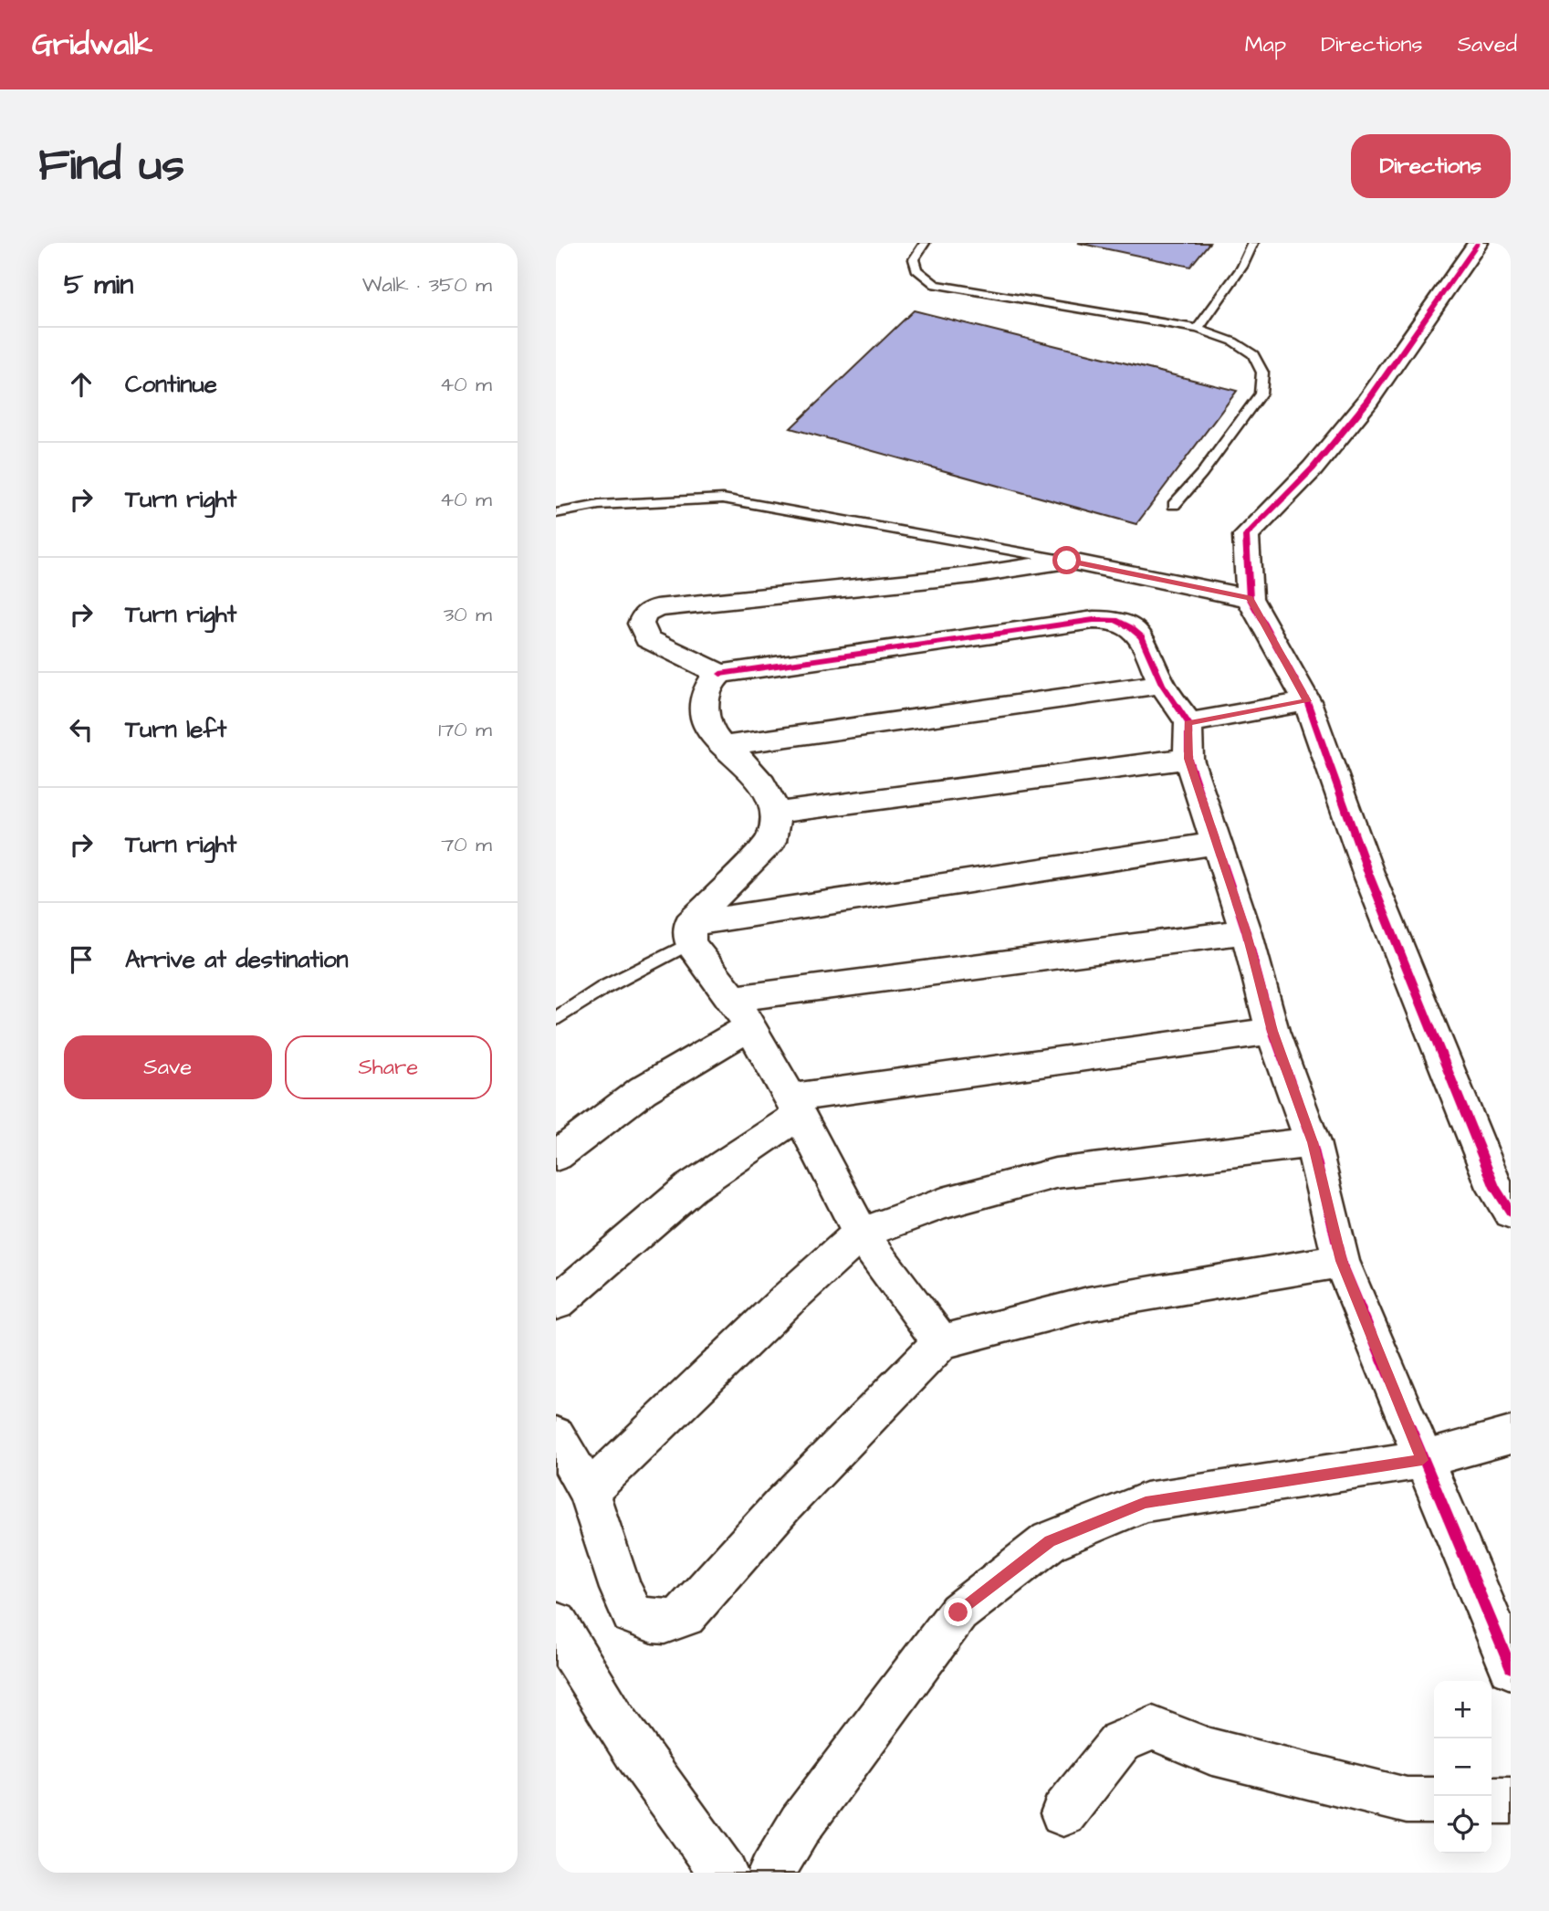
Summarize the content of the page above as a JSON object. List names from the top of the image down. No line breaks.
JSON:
{"page":{"header":"Gridwalk","nav":["Map","Directions","Saved"],"buttons":["Directions",["Save","Share"]],"title":"Find us","heading":["5 min","Walk · 350 m"],"list":[["Continue","40 m"],["Turn right","40 m"],["Turn right","30 m"],["Turn left","170 m"],["Turn right","70 m"],"Arrive at destination"],"map_buttons":["+","−"]}}
